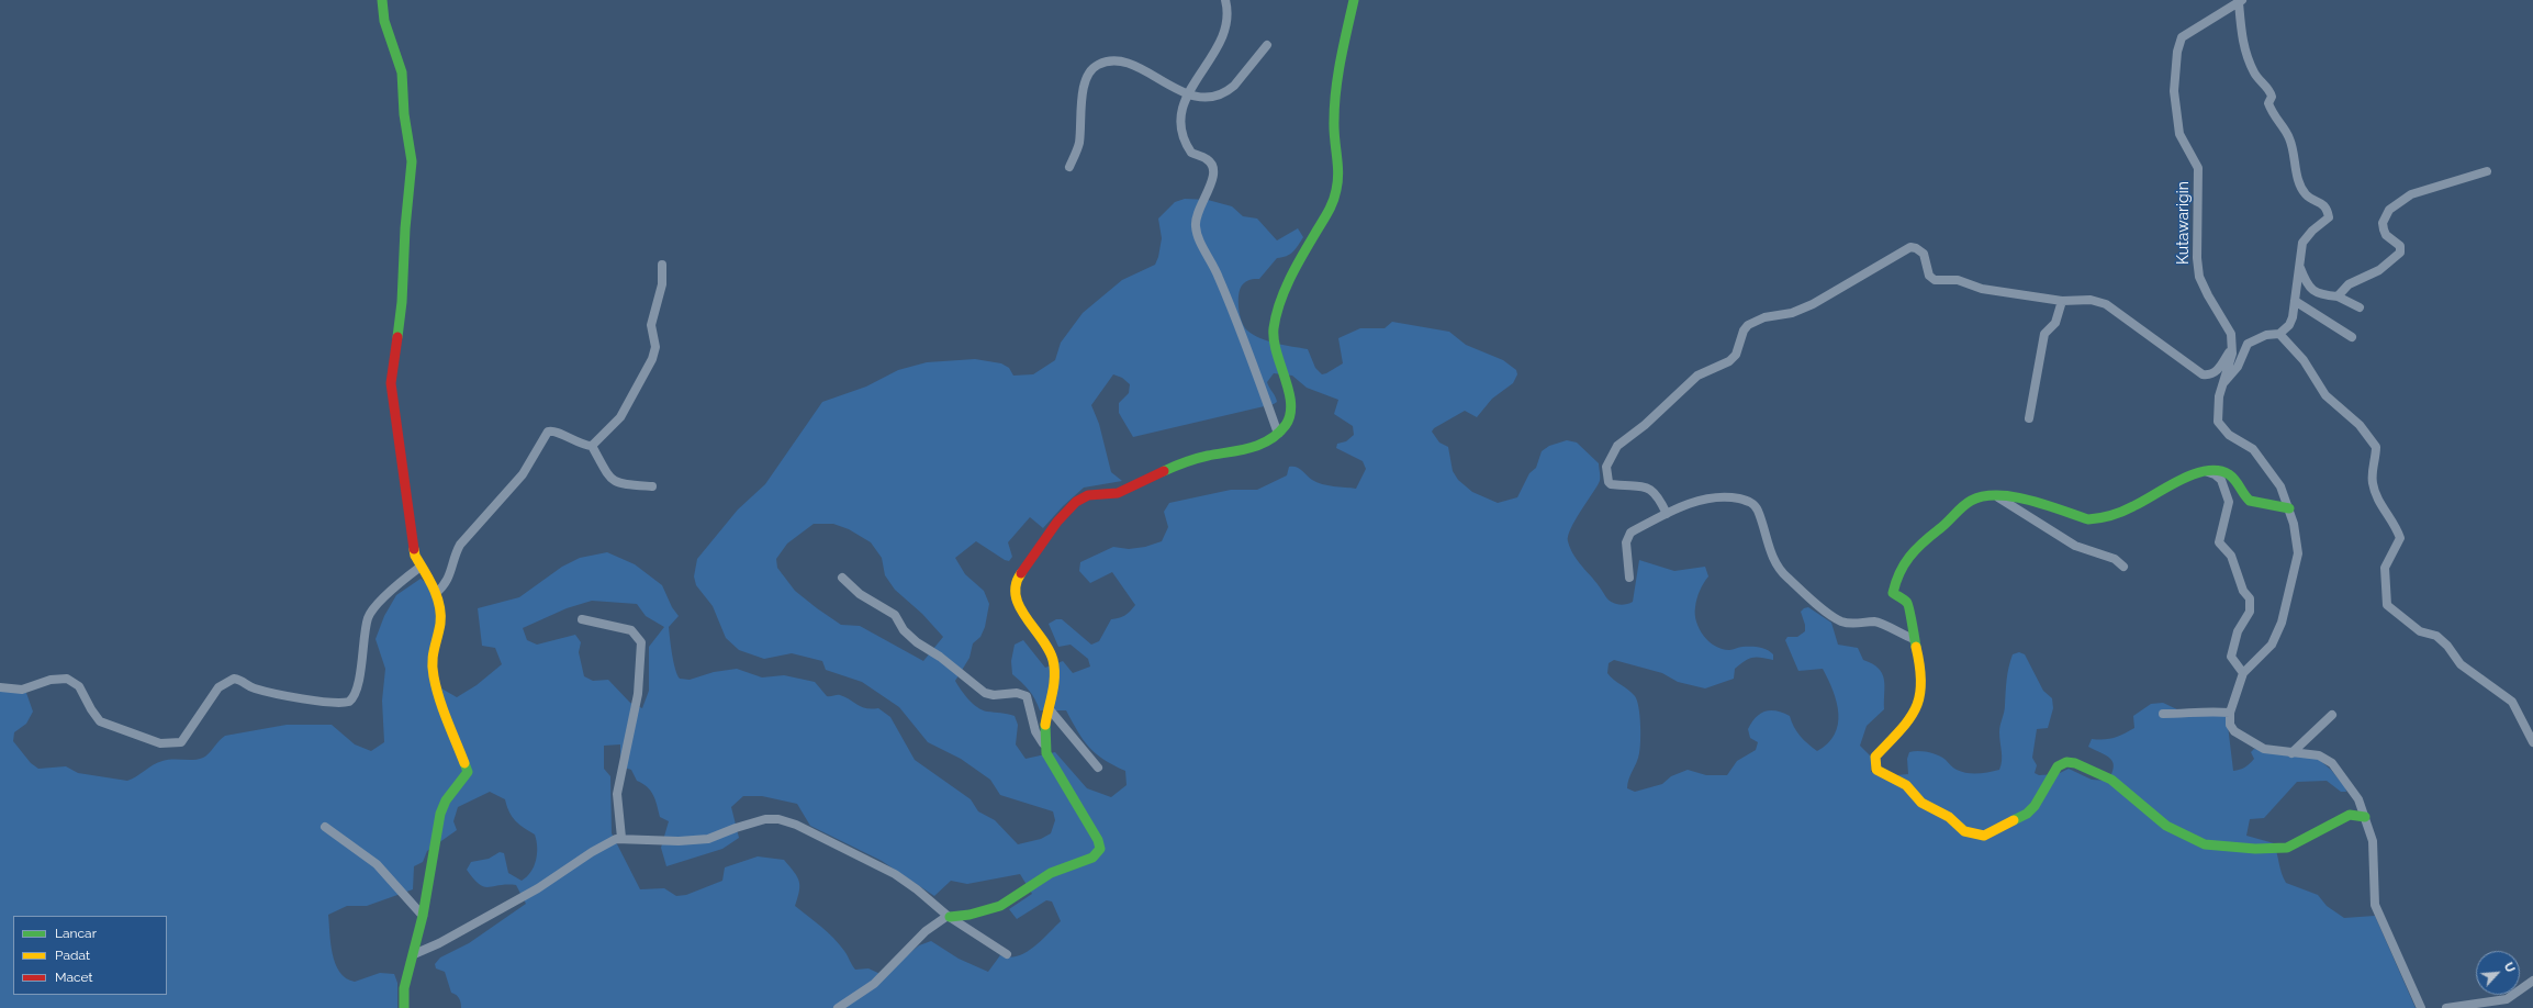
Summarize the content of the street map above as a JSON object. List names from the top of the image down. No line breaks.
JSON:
{"streets":{"street":["Kutawarigin"]},"legend":["Lancar","Padat","Macet"],"north":"top right"}
